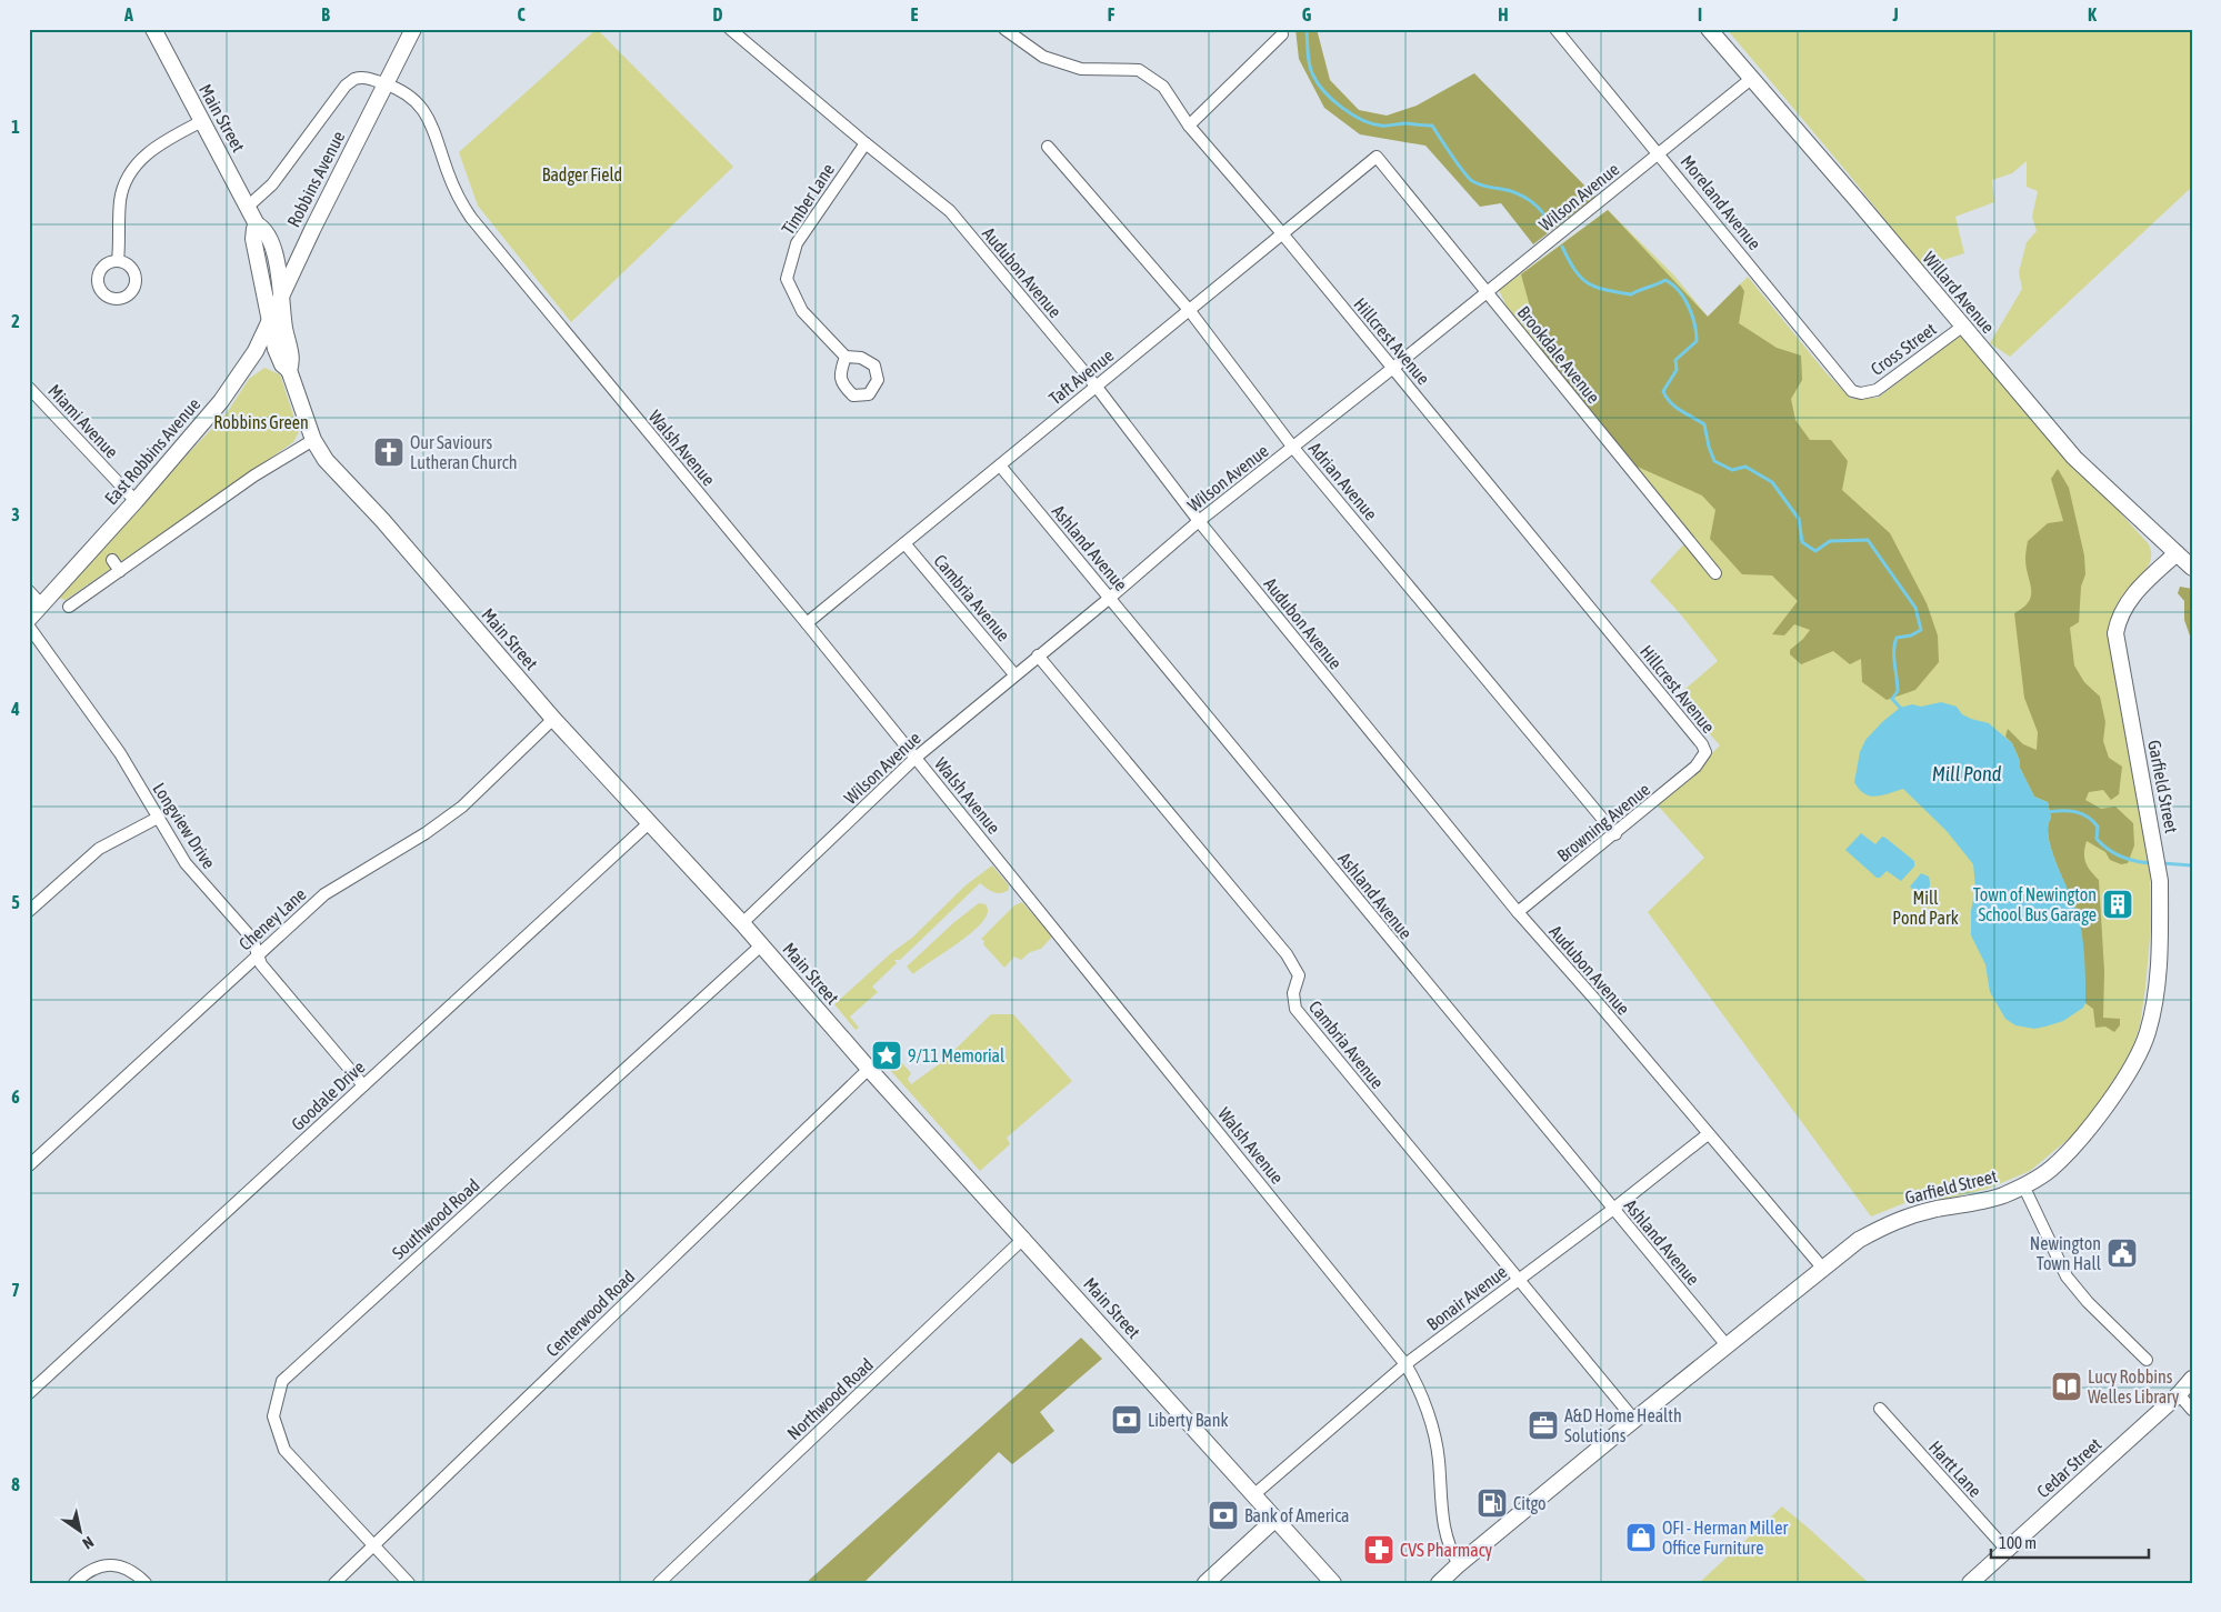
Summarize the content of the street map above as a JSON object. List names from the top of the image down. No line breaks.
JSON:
{"streets":{"main road":["Main Street","Robbins Avenue","Willard Avenue","East Robbins Avenue","Garfield Street","Cedar Street"],"street":["Wilson Avenue","Timber Lane","Moreland Avenue","Audubon Avenue","Hillcrest Avenue","Cross Street","Brookdale Avenue","Taft Avenue","Miami Avenue","Walsh Avenue","Adrian Avenue","Ashland Avenue","Cambria Avenue","Browning Avenue","Longview Drive","Cheney Lane","Goodale Drive","Southwood Road","Bonair Avenue","Centerwood Road","Northwood Road","Hartt Lane"]},"crossings":[["Main Street","Robbins Avenue"],["Main Street","Wilson Avenue"],["Main Street","East Robbins Avenue"],["Main Street","Cheney Lane"],["Main Street","Goodale Drive"],["Main Street","Southwood Road"],["Main Street","Bonair Avenue"],["Main Street","Centerwood Road"],["Main Street","Northwood Road"],["Robbins Avenue","Walsh Avenue"],["Robbins Avenue","East Robbins Avenue"],["Wilson Avenue","Moreland Avenue"],["Wilson Avenue","Audubon Avenue"],["Wilson Avenue","Willard Avenue"],["Wilson Avenue","Hillcrest Avenue"],["Wilson Avenue","Brookdale Avenue"],["Wilson Avenue","Walsh Avenue"],["Wilson Avenue","Adrian Avenue"],["Wilson Avenue","Ashland Avenue"],["Wilson Avenue","Cambria Avenue"],["Timber Lane","Audubon Avenue"],["Moreland Avenue","Cross Street"],["Audubon Avenue","Taft Avenue"],["Audubon Avenue","Garfield Street"],["Audubon Avenue","Browning Avenue"],["Audubon Avenue","Bonair Avenue"],["Willard Avenue","Cross Street"],["Willard Avenue","Garfield Street"],["Hillcrest Avenue","Taft Avenue"],["Hillcrest Avenue","Browning Avenue"],["Brookdale Avenue","Taft Avenue"],["Taft Avenue","Walsh Avenue"],["Taft Avenue","Adrian Avenue"],["Taft Avenue","Ashland Avenue"],["Taft Avenue","Cambria Avenue"],["Miami Avenue","East Robbins Avenue"],["Walsh Avenue","Garfield Street"],["Walsh Avenue","Bonair Avenue"],["Adrian Avenue","Browning Avenue"],["Ashland Avenue","Garfield Street"],["Ashland Avenue","Bonair Avenue"],["Cambria Avenue","Garfield Street"],["Cambria Avenue","Bonair Avenue"],["Longview Drive","Cheney Lane"],["Longview Drive","Goodale Drive"],["Southwood Road","Centerwood Road"],["Cedar Street","Hartt Lane"]],"water":["Mill Pond"],"parks":["Badger Field","Robbins Green","Mill Pond Park"],"places":{"church":["Our Saviours Lutheran Church"],"building":["Town of Newington School Bus Garage"],"place":["9/11 Memorial"],"public building":["Newington Town Hall"],"library":["Lucy Robbins Welles Library"],"bank":["Liberty Bank","Bank of America"],"office":["A&D Home Health Solutions"],"fuel station":["Citgo"],"shop":["OFI - Herman Miller Office Furniture"],"pharmacy":["CVS Pharmacy"]},"scale_bar":"100 m","north":"bottom right","grid":{"columns":["A","B","C","D","E","F","G","H","I","J","K"],"rows":["1","2","3","4","5","6","7","8"]}}
